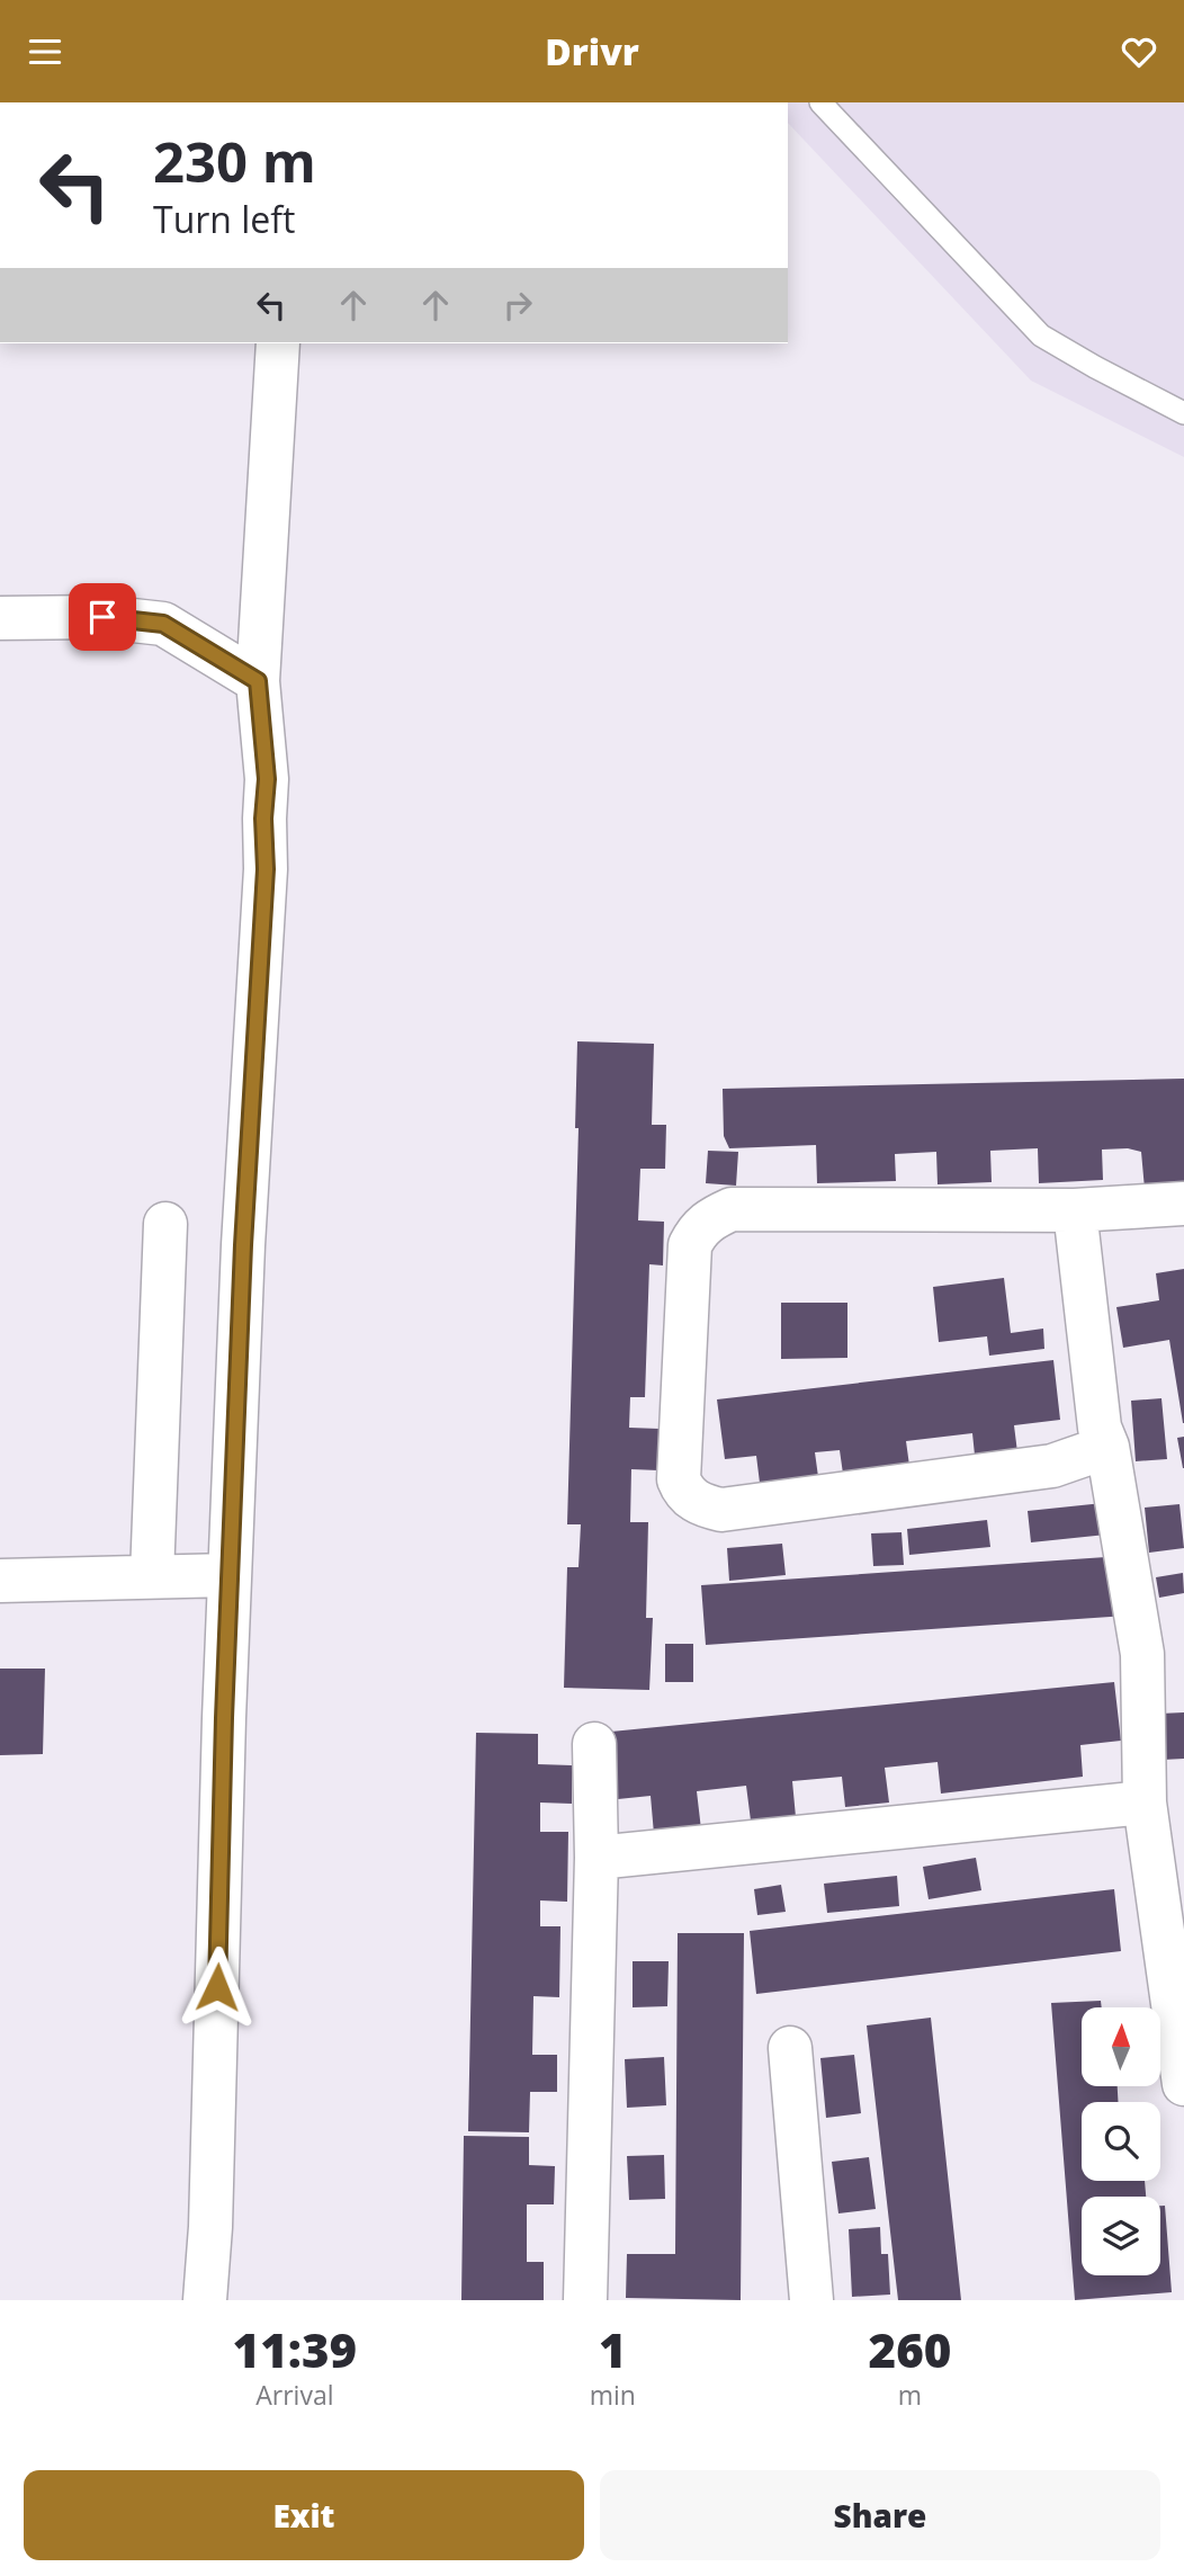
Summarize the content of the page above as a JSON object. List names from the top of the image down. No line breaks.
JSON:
{"north":"top","page":{"header":"Drivr","turn":["230 m","Turn left"],"eta":["11:39","Arrival","1","min","260","m"],"buttons":["Exit","Share"]}}
